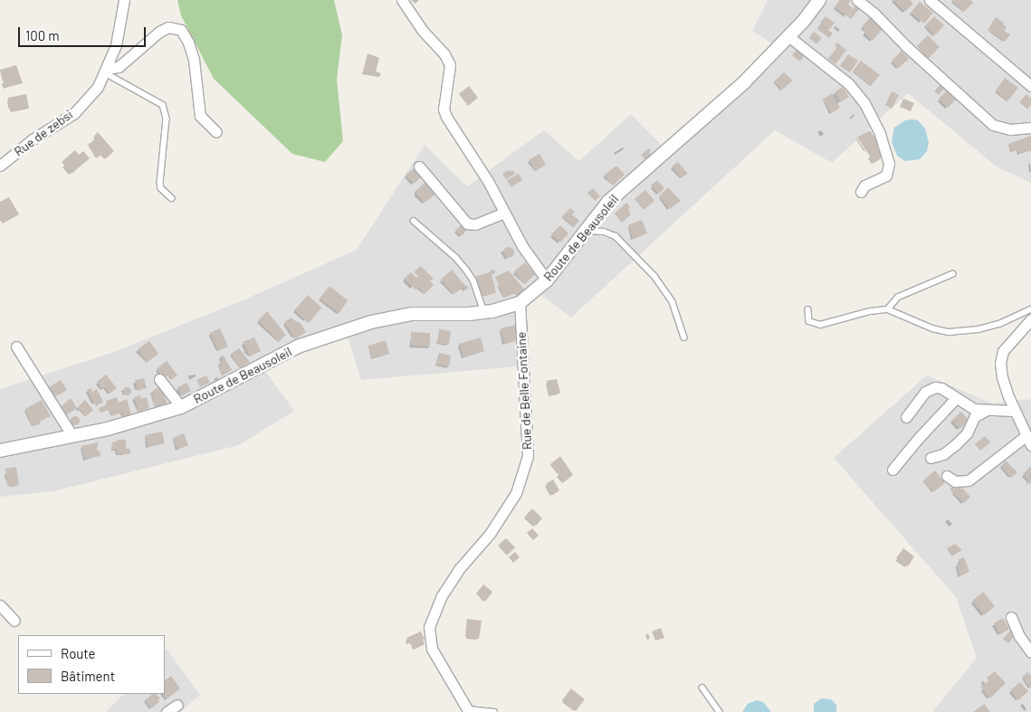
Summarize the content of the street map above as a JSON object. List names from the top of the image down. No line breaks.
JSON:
{"streets":{"street":["Rue de zebsi","Route de Beausoleil","Rue de Belle Fontaine"]},"crossings":[["Route de Beausoleil","Rue de Belle Fontaine"]],"legend":["Route","Bâtiment"],"scale_bar":"100 m"}
